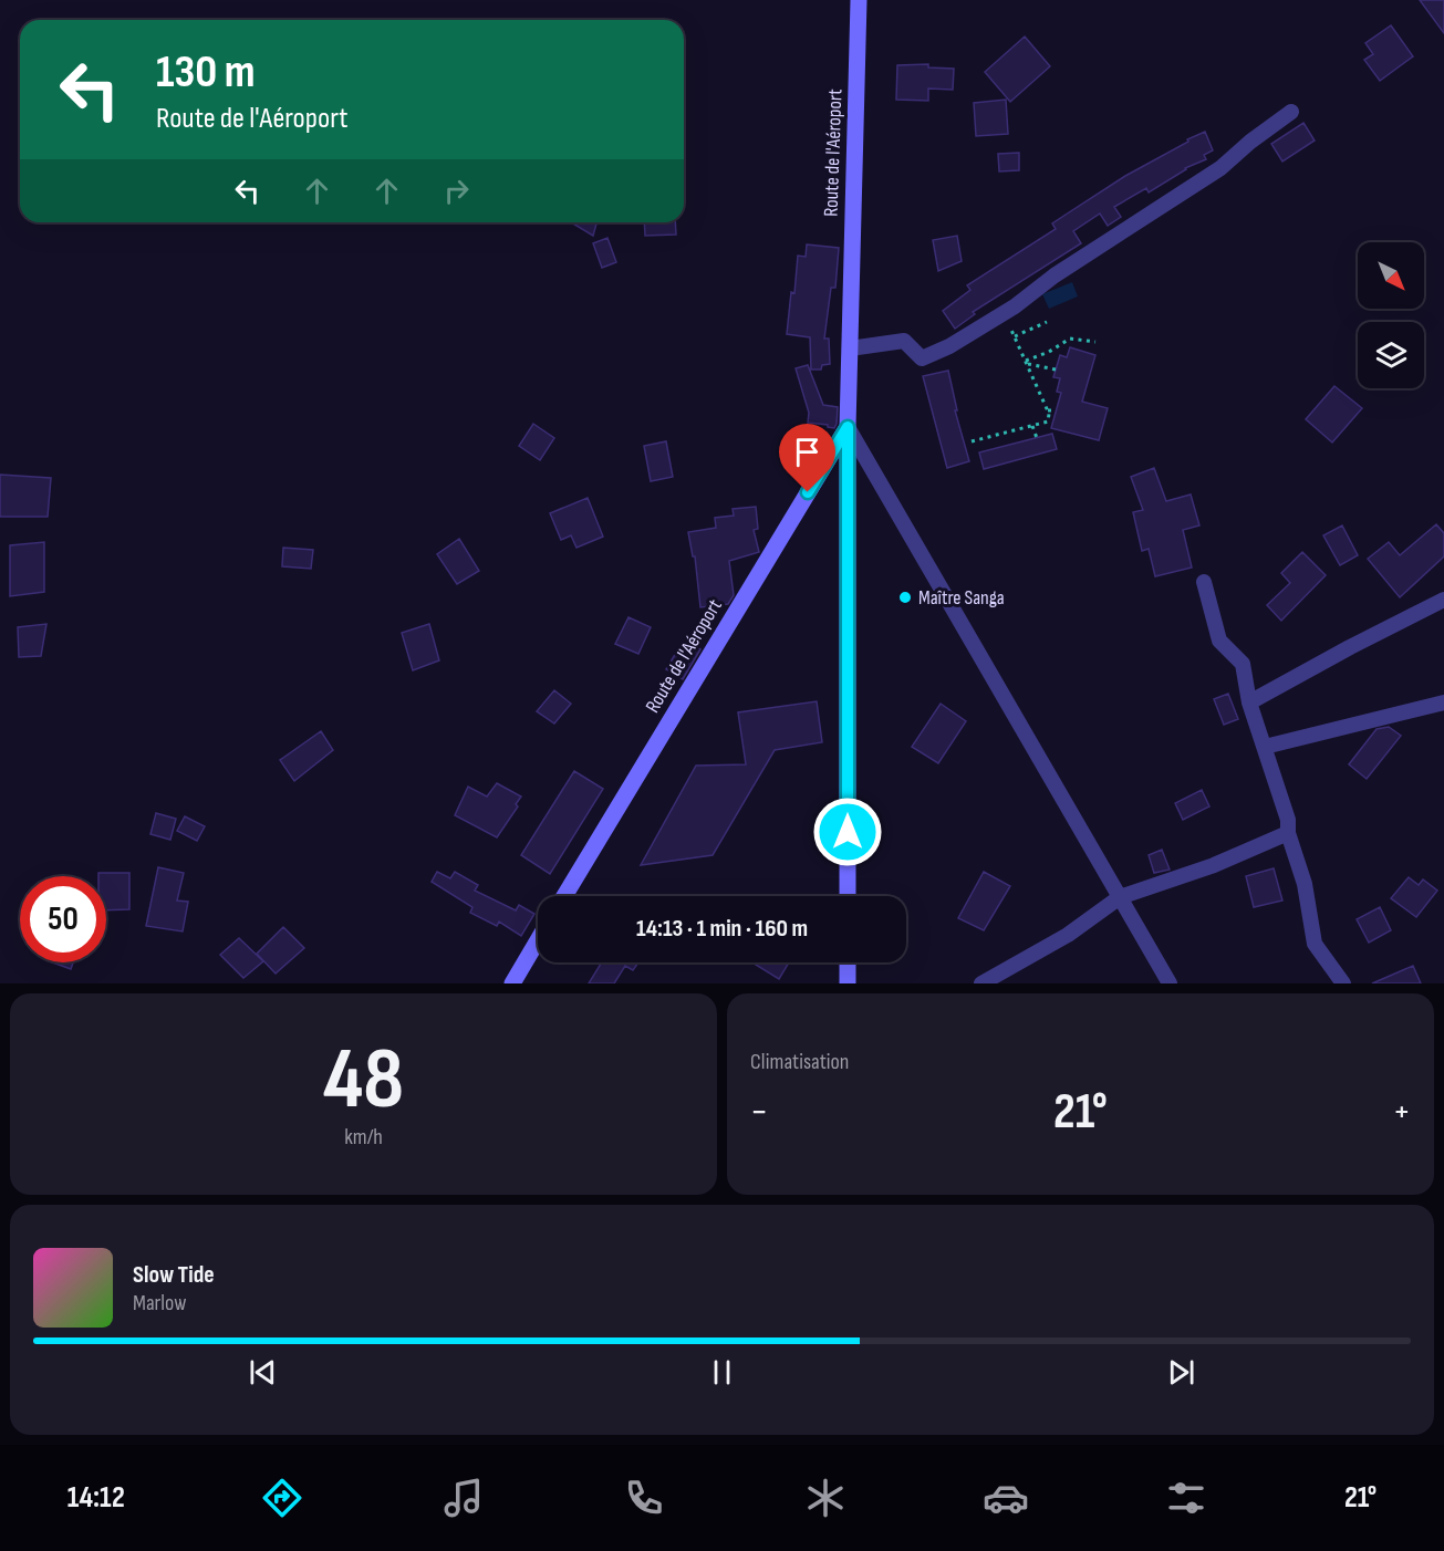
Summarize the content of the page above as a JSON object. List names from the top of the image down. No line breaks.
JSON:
{"streets":{"main road":["Route de l'Aéroport"]},"places":["Maître Sanga"],"north":"bottom right","page":{"turn":["130 m","Route de l'Aéroport"],"limit":"50","trip":"14:13 · 1 min · 160 m","tile":[["48","km/h"],"Climatisation"],"heat":["−","21°","+"],"song":["Slow Tide","Marlow"],"tabs":["14:12","21°"]}}
